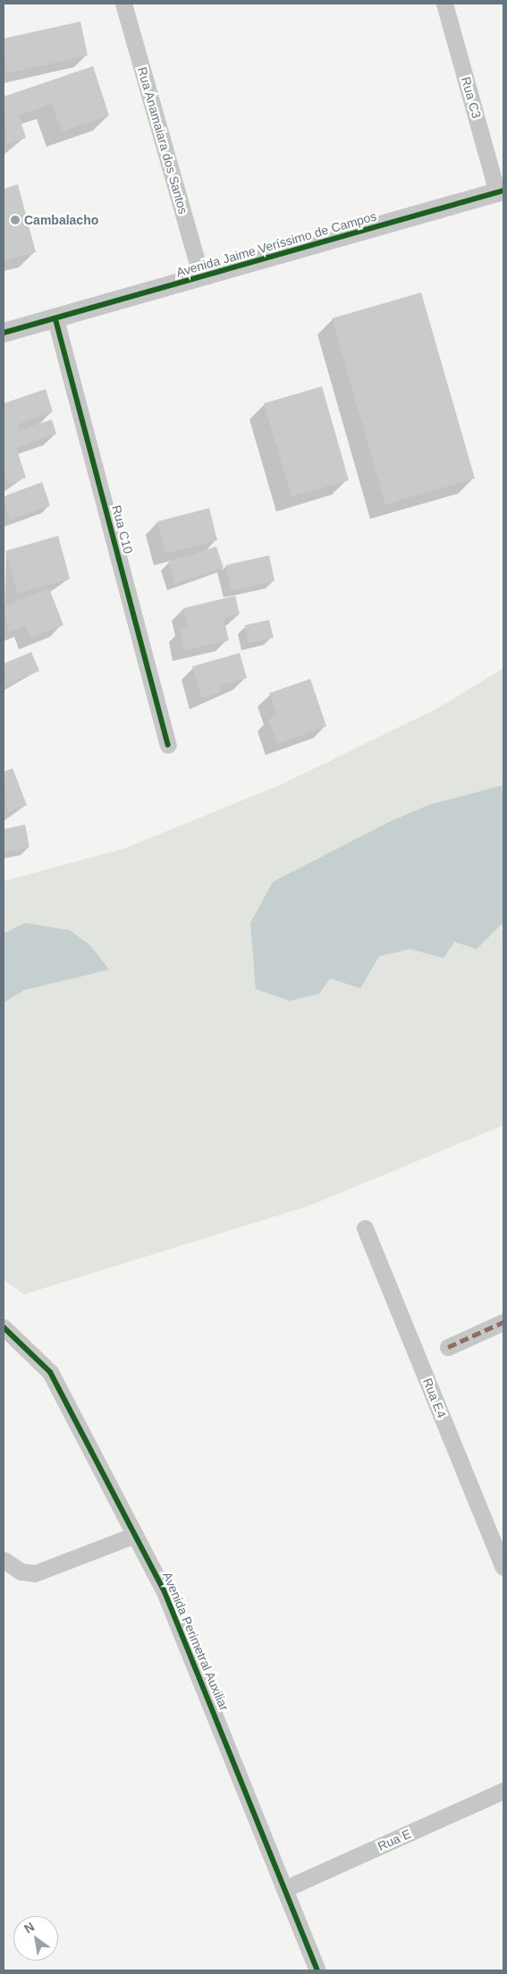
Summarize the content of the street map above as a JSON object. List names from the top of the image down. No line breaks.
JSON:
{"streets":{"street":["Rua C3","Rua Anamaiara dos Santos","Avenida Jaime Veríssimo de Campos","Rua C10","Rua E4","Avenida Perimetral Auxiliar","Rua E"]},"crossings":[["Rua C3","Avenida Jaime Veríssimo de Campos"],["Rua Anamaiara dos Santos","Avenida Jaime Veríssimo de Campos"],["Avenida Jaime Veríssimo de Campos","Rua C10"],["Avenida Perimetral Auxiliar","Rua E"]],"places":["Cambalacho"],"north":"top left"}
